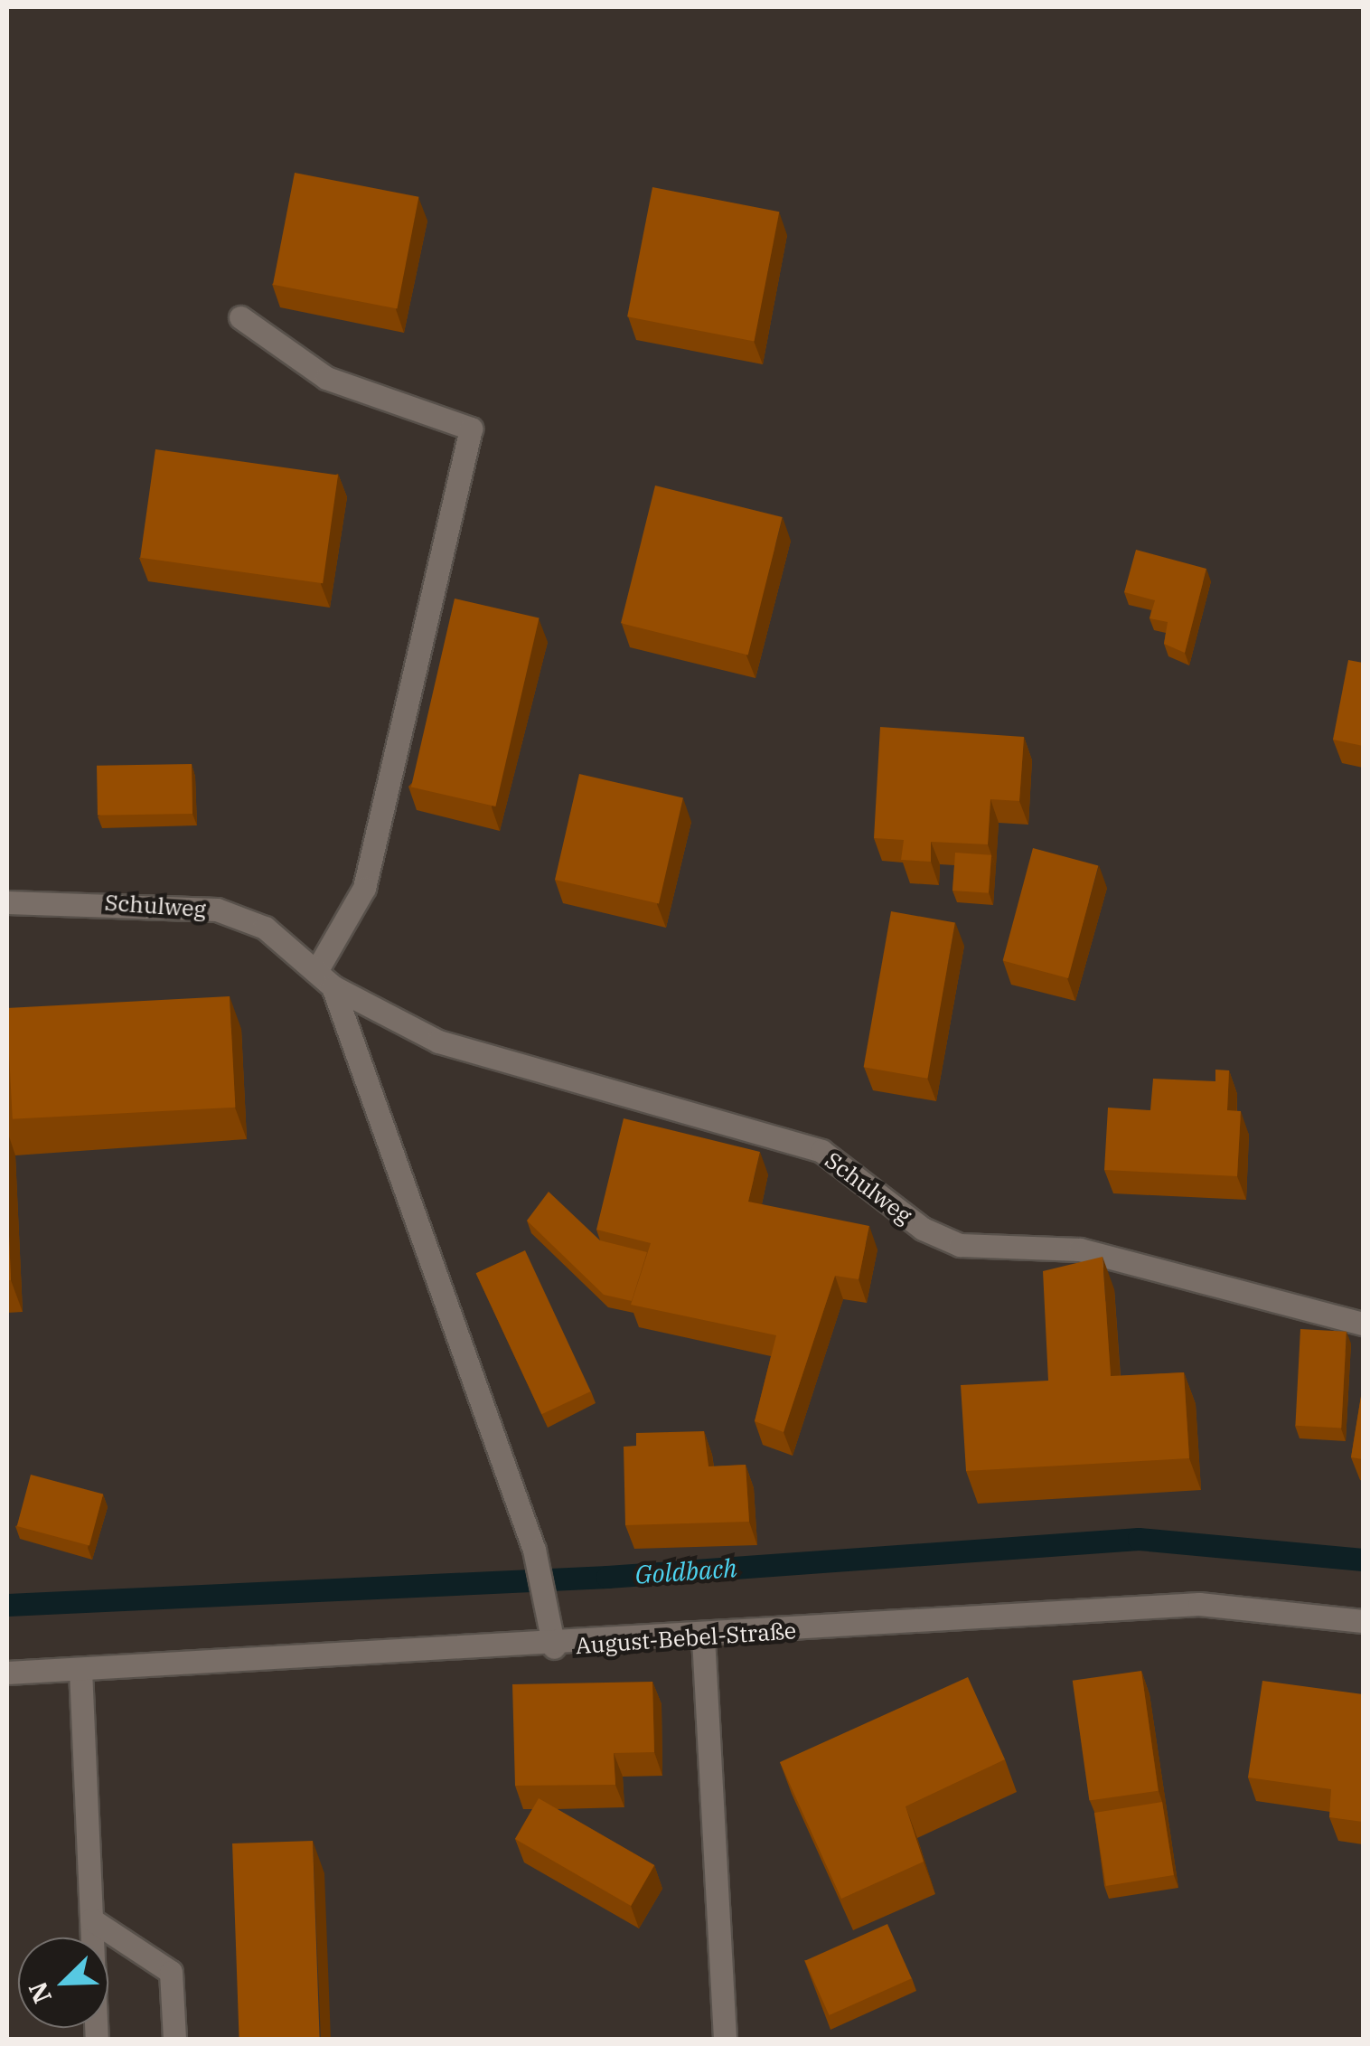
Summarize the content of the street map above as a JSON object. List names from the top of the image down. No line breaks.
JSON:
{"streets":{"street":["Schulweg","August-Bebel-Straße"]},"crossings":[["Schulweg","August-Bebel-Straße"]],"water":["Goldbach"],"north":"bottom left"}
